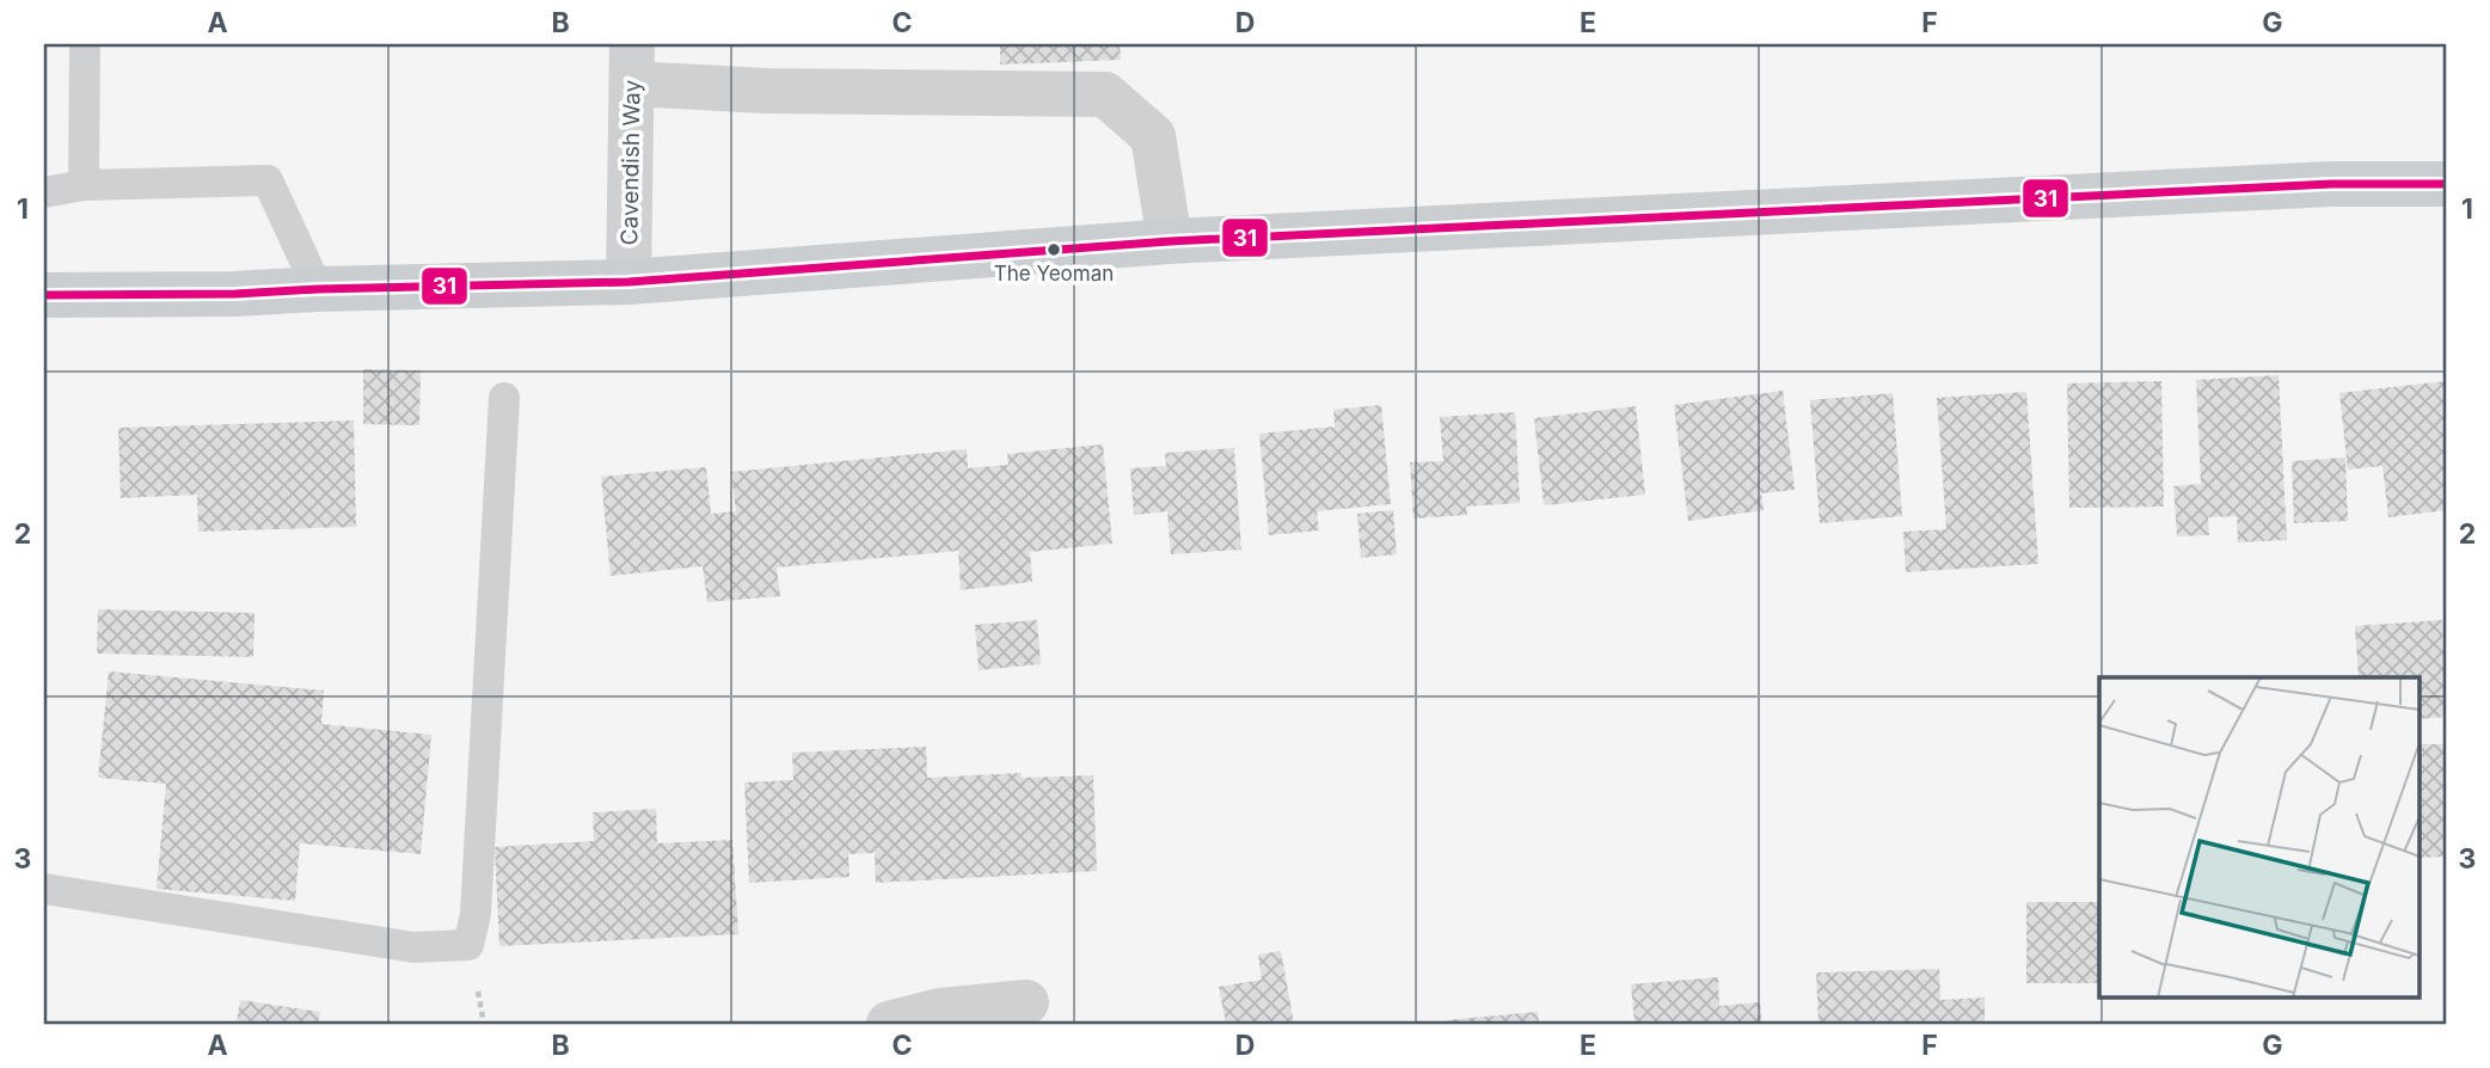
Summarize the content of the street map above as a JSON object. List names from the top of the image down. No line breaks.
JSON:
{"streets":{"street":["Cavendish Way"]},"places":["The Yeoman"],"lines":["transit line 31"],"grid":{"columns":["A","B","C","D","E","F","G"],"rows":["1","2","3"]}}
